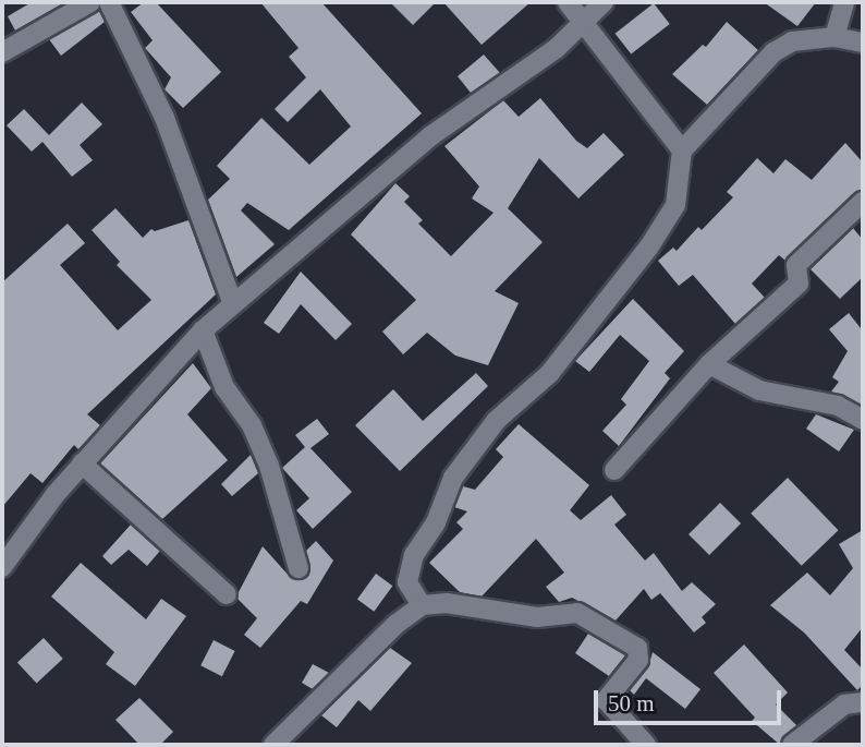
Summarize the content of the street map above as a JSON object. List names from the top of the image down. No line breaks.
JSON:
{"scale_bar":"50 m"}
